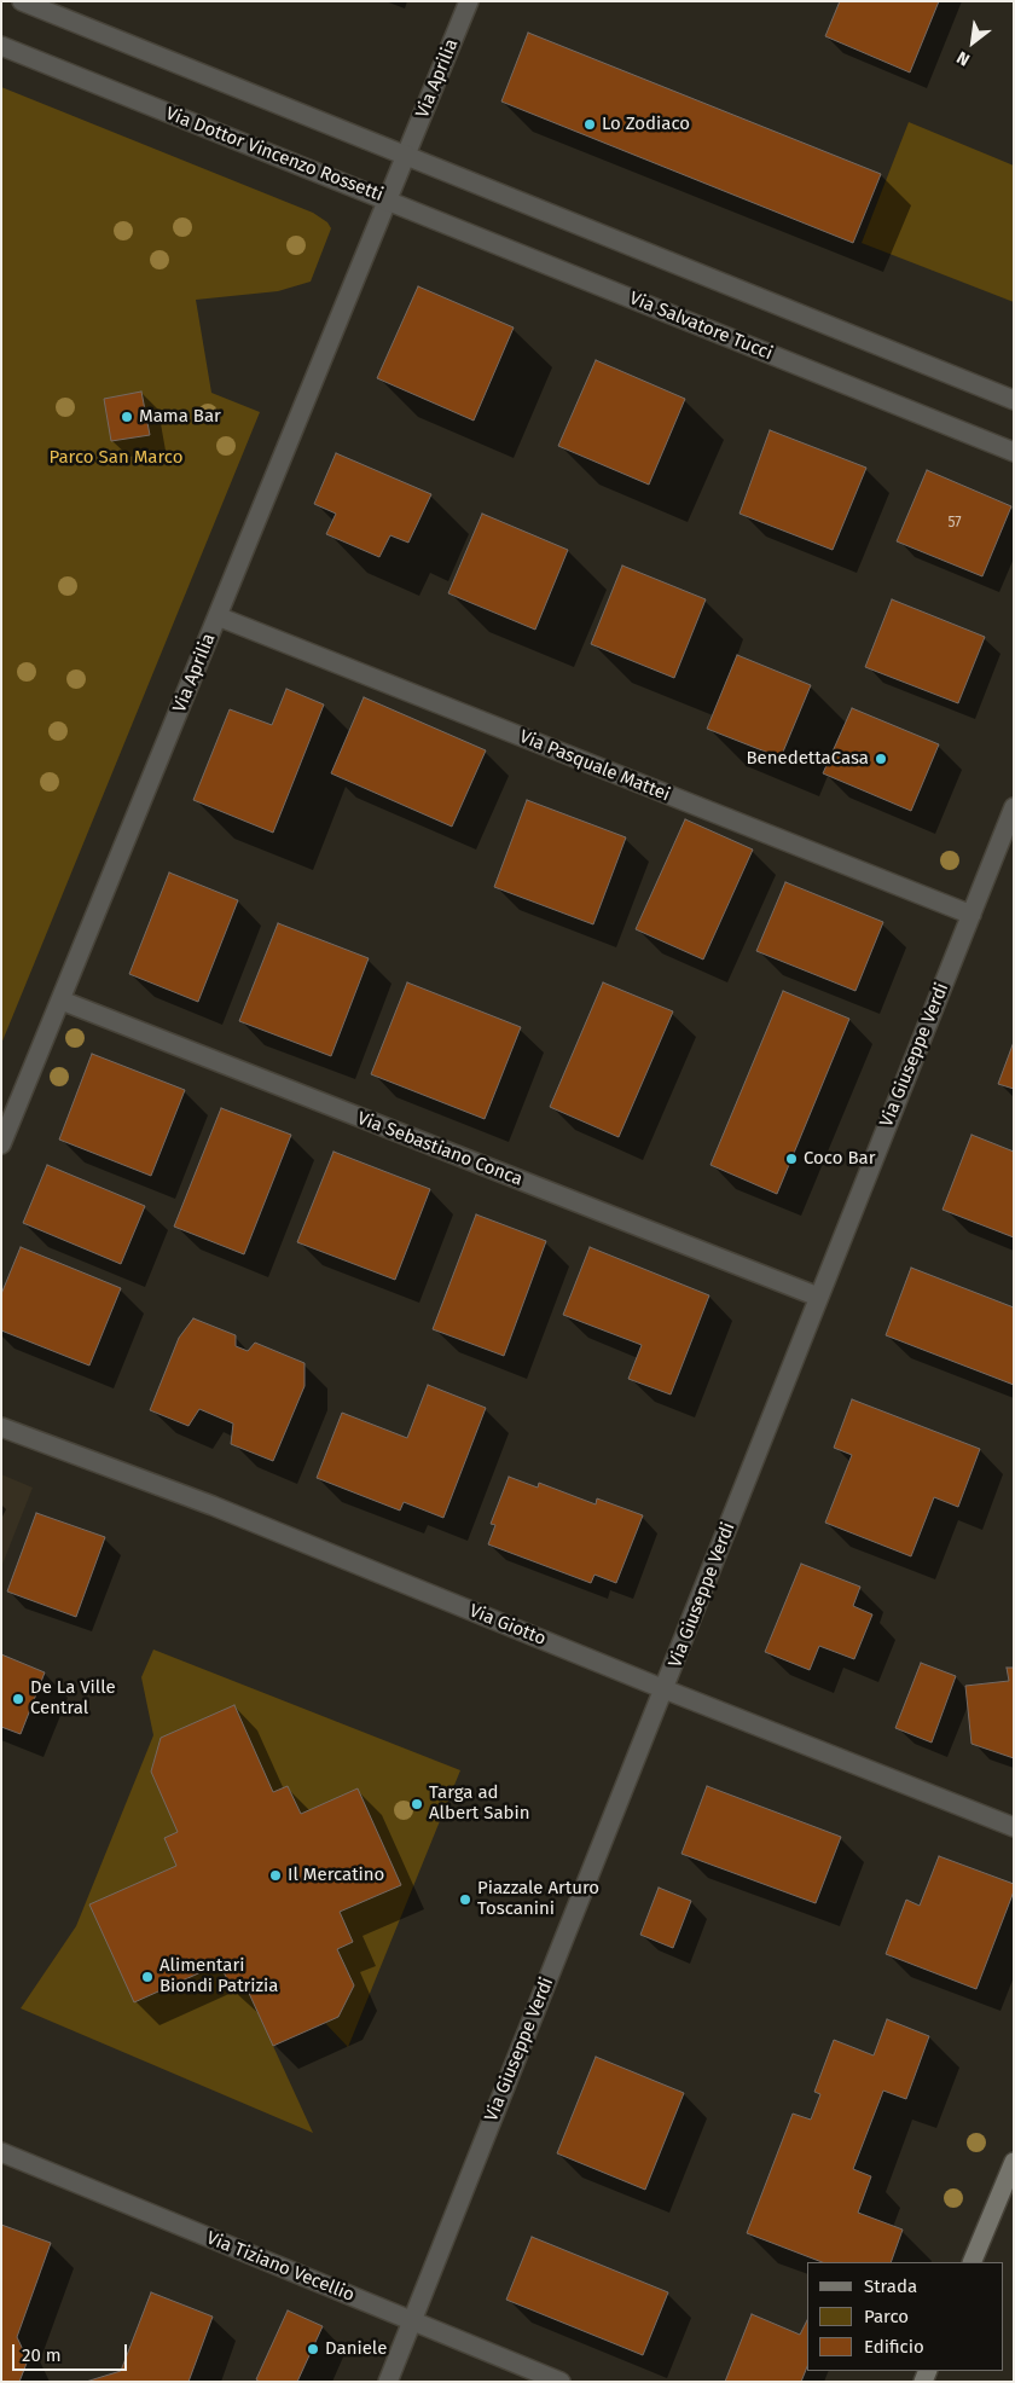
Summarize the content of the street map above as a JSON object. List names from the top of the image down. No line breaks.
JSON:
{"streets":{"street":["Via Aprilia","Via Dottor Vincenzo Rossetti","Via Salvatore Tucci","Via Pasquale Mattei","Via Giuseppe Verdi","Via Sebastiano Conca","Via Giotto","Via Tiziano Vecellio"]},"crossings":[["Via Aprilia","Via Dottor Vincenzo Rossetti"],["Via Aprilia","Via Salvatore Tucci"],["Via Aprilia","Via Pasquale Mattei"],["Via Aprilia","Via Sebastiano Conca"],["Via Dottor Vincenzo Rossetti","Via Salvatore Tucci"],["Via Pasquale Mattei","Via Giuseppe Verdi"],["Via Giuseppe Verdi","Via Sebastiano Conca"],["Via Giuseppe Verdi","Via Giotto"],["Via Giuseppe Verdi","Via Tiziano Vecellio"]],"parks":["Parco San Marco"],"places":["Lo Zodiaco","Mama Bar","BenedettaCasa","Coco Bar","De La Ville Central","Targa ad Albert Sabin","Il Mercatino","Piazzale Arturo Toscanini","Alimentari Biondi Patrizia","Daniele"],"house_numbers":["57"],"legend":["Strada","Parco","Edificio"],"scale_bar":"20 m","north":"bottom left"}
